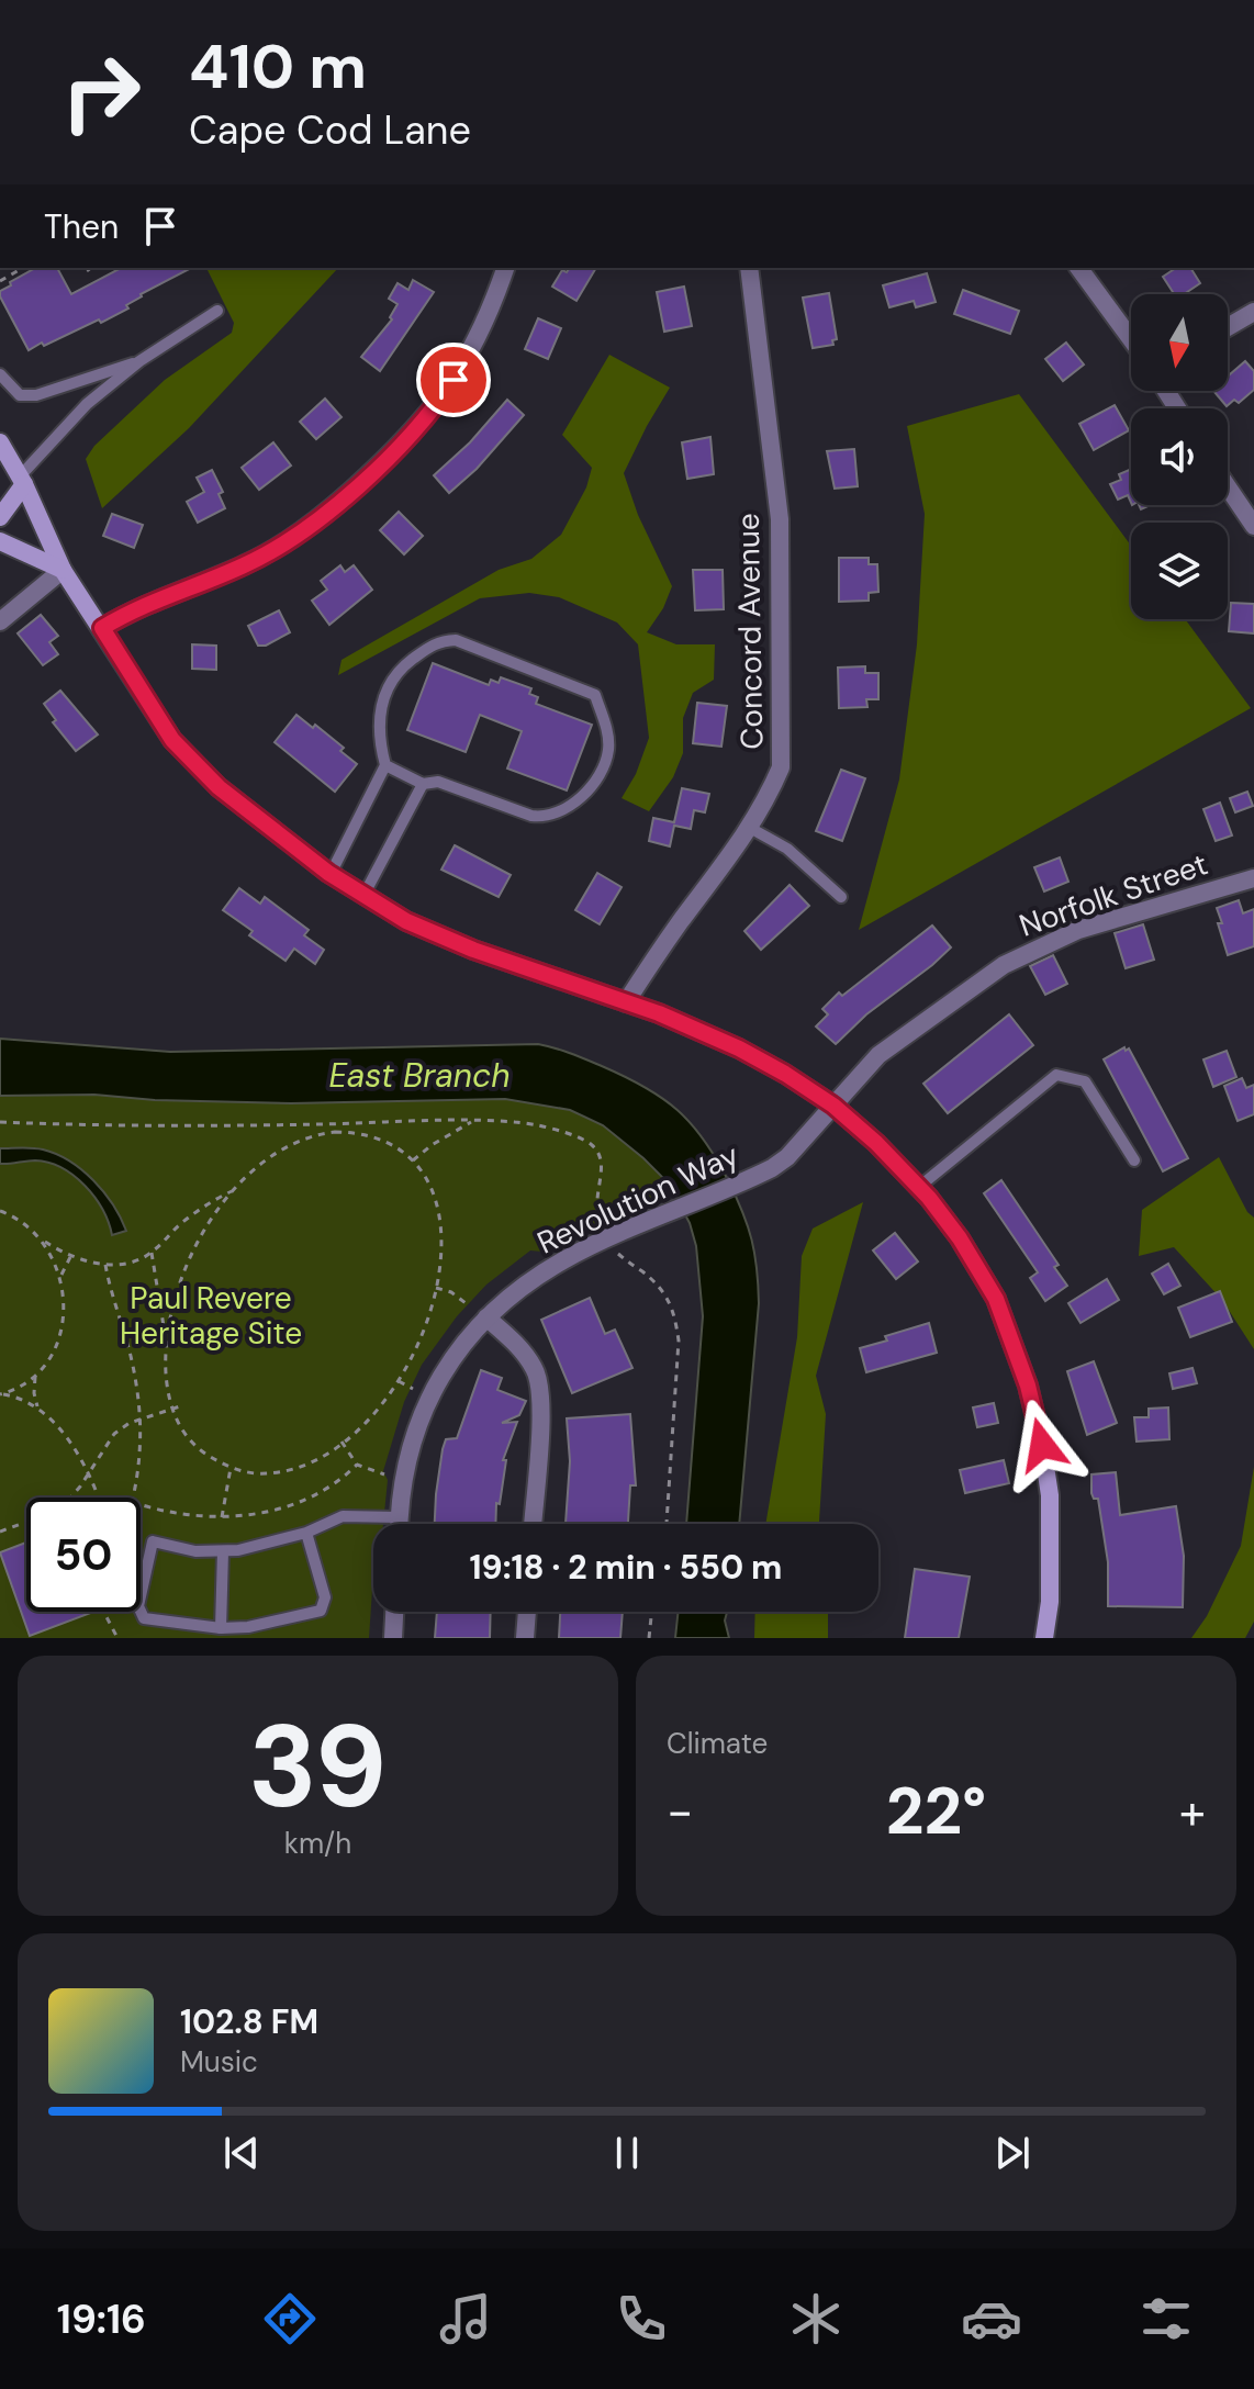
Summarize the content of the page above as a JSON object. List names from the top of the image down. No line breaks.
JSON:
{"streets":{"street":["Concord Avenue","Norfolk Street","Revolution Way"]},"crossings":[["Norfolk Street","Revolution Way"]],"water":["East Branch"],"parks":["Paul Revere Heritage Site"],"north":"bottom","page":{"turn":["410 m","Cape Cod Lane"],"then":"Then","limit":"50","trip":"19:18 · 2 min · 550 m","tile":[["39","km/h"],"Climate"],"heat":["−","22°","+"],"song":["102.8 FM","Music"],"tabs":"19:16"}}
